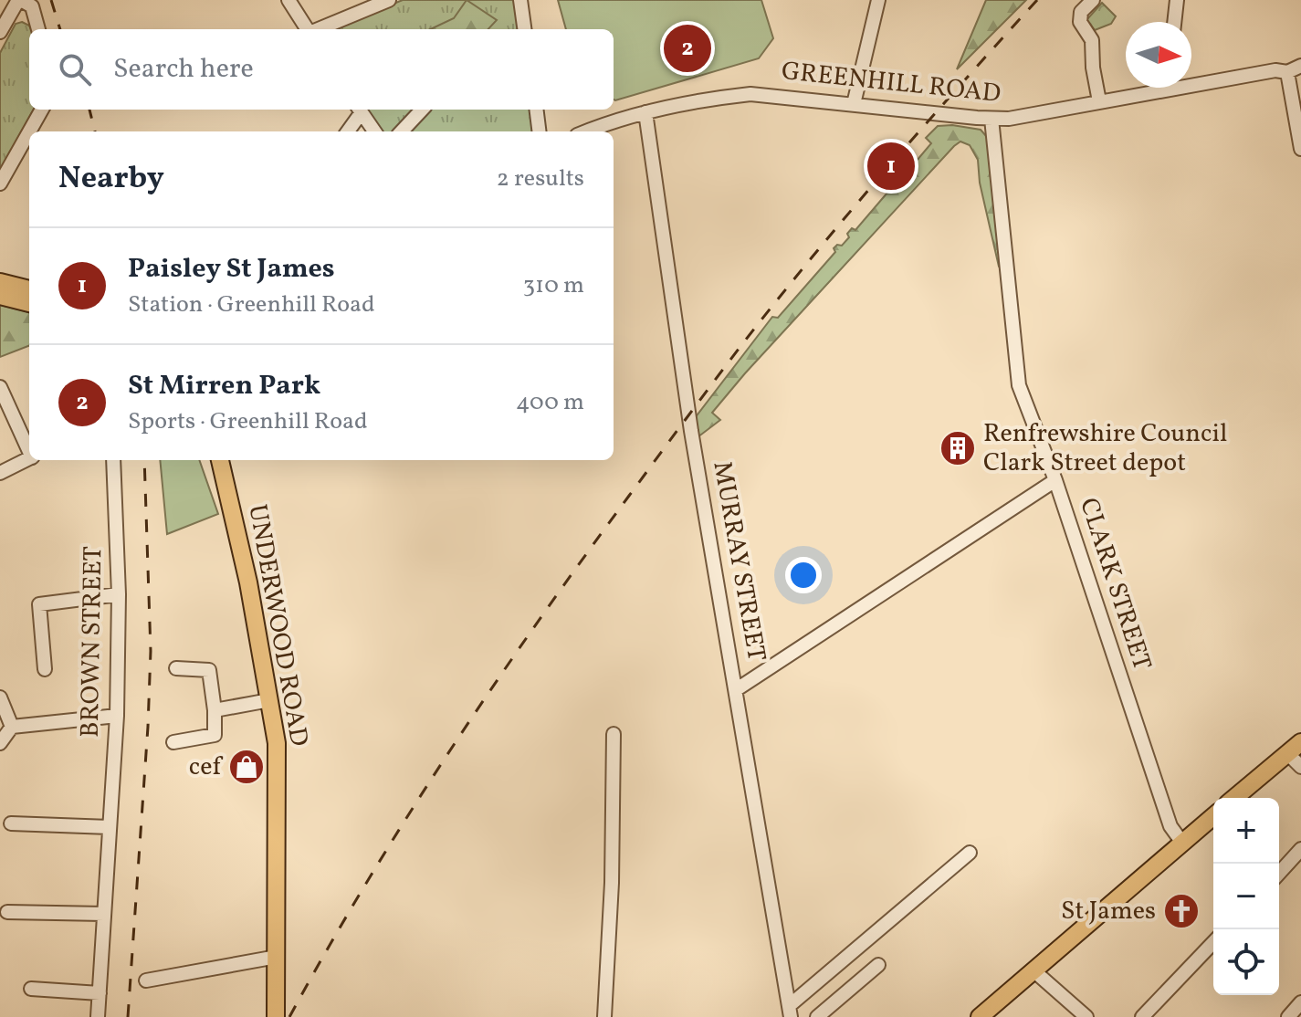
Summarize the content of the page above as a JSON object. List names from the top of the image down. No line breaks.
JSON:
{"streets":{"main road":["UNDERWOOD ROAD"],"street":["GREENHILL ROAD","MURRAY STREET","CLARK STREET","BROWN STREET"]},"crossings":[["GREENHILL ROAD","MURRAY STREET"],["GREENHILL ROAD","CLARK STREET"]],"places":{"building":["Renfrewshire Council Clark Street depot"],"shop":["cef"],"church":["St James"]},"north":"right","page":{"pins":["2","1"],"search":"Search here","heading":["Nearby","2 results"],"list":[{"mark":"1","name":"Paisley St James","note":"Station · Greenhill Road","value":"310 m"},{"mark":"2","name":"St Mirren Park","note":"Sports · Greenhill Road","value":"400 m"}],"map_buttons":["+","−"]}}
